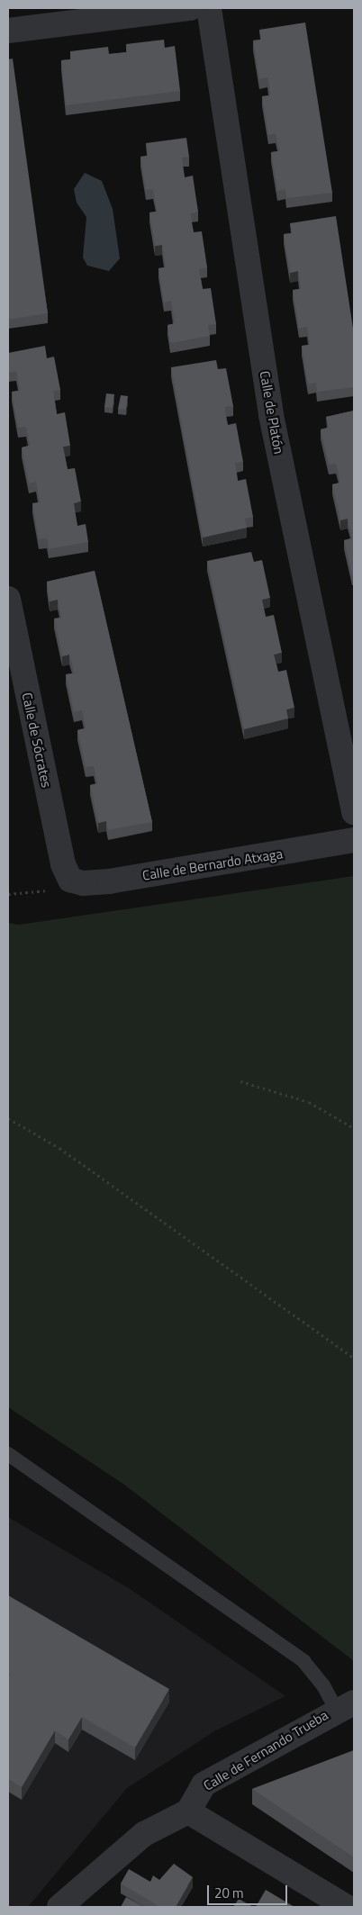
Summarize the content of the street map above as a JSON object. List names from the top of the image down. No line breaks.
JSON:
{"streets":{"street":["Calle de Platón","Calle de Sócrates","Calle de Bernardo Atxaga","Calle de Fernando Trueba"]},"crossings":[["Calle de Sócrates","Calle de Bernardo Atxaga"]],"scale_bar":"20 m"}
